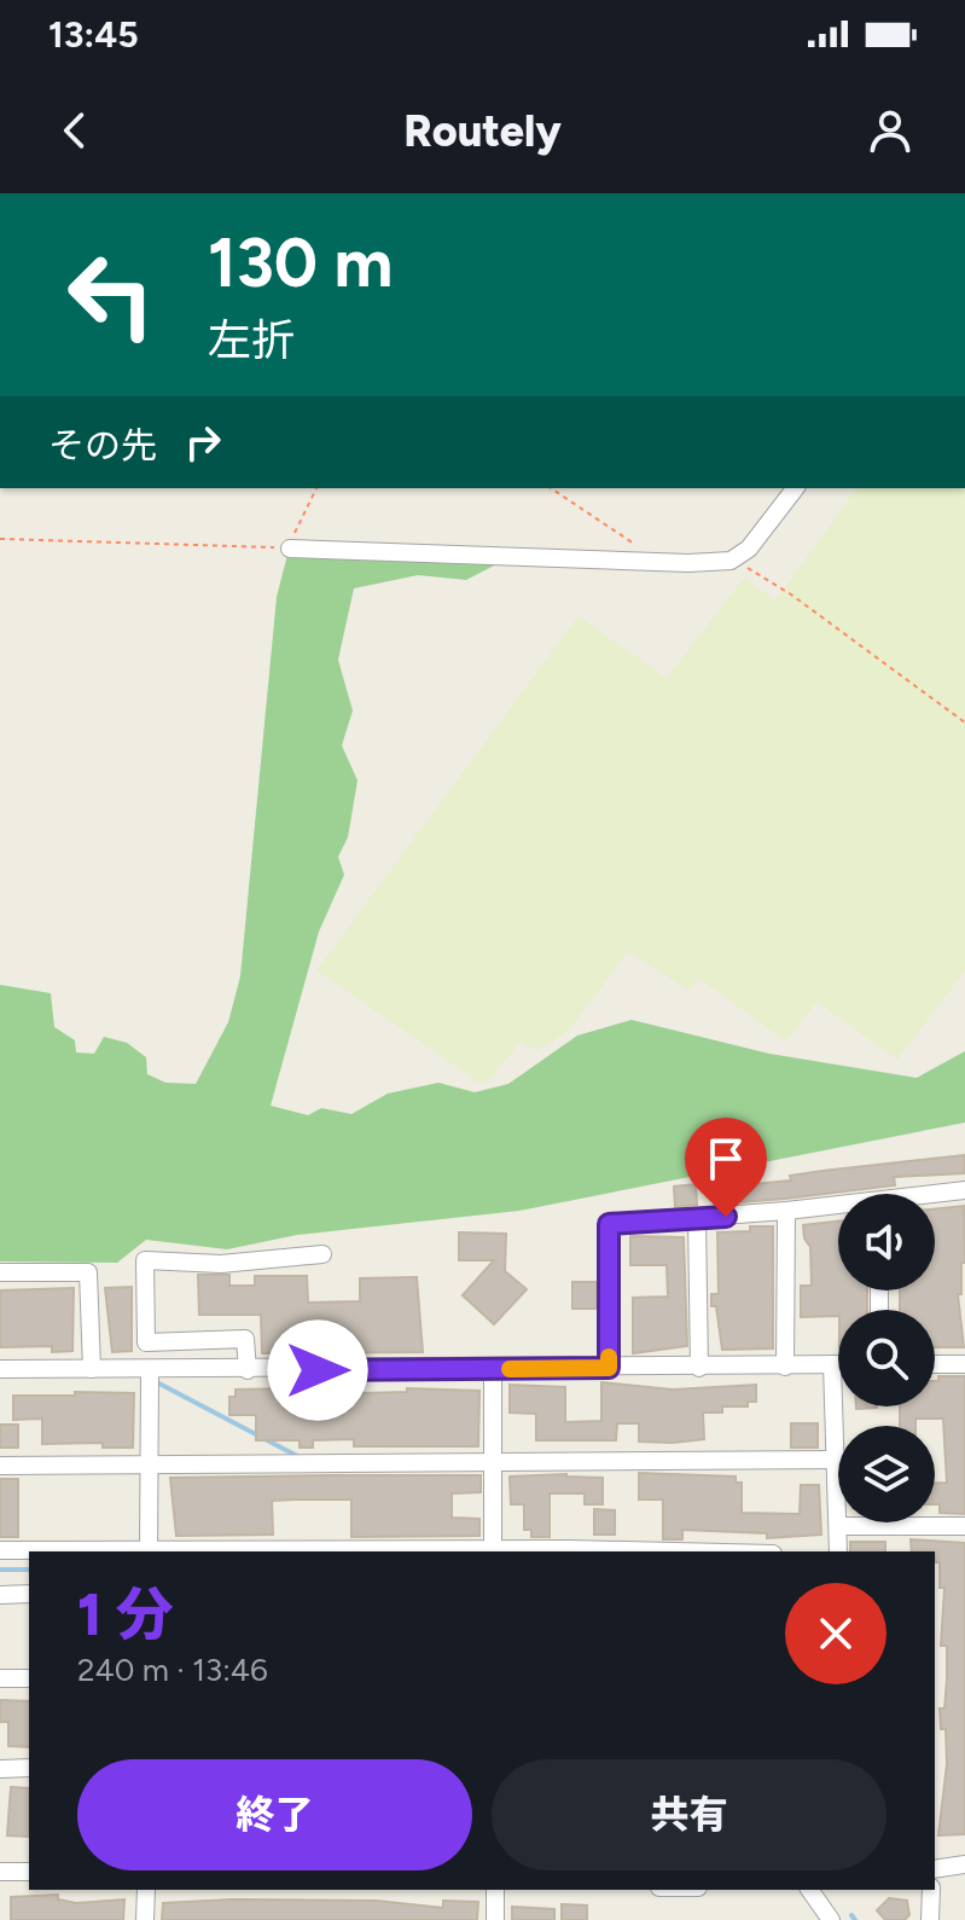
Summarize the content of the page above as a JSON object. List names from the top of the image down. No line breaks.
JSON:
{"page":{"status":"13:45","header":"Routely","turn":["130 m","左折"],"then":"その先","heading":["1 分","240 m · 13:46"],"buttons":["終了","共有"]}}
